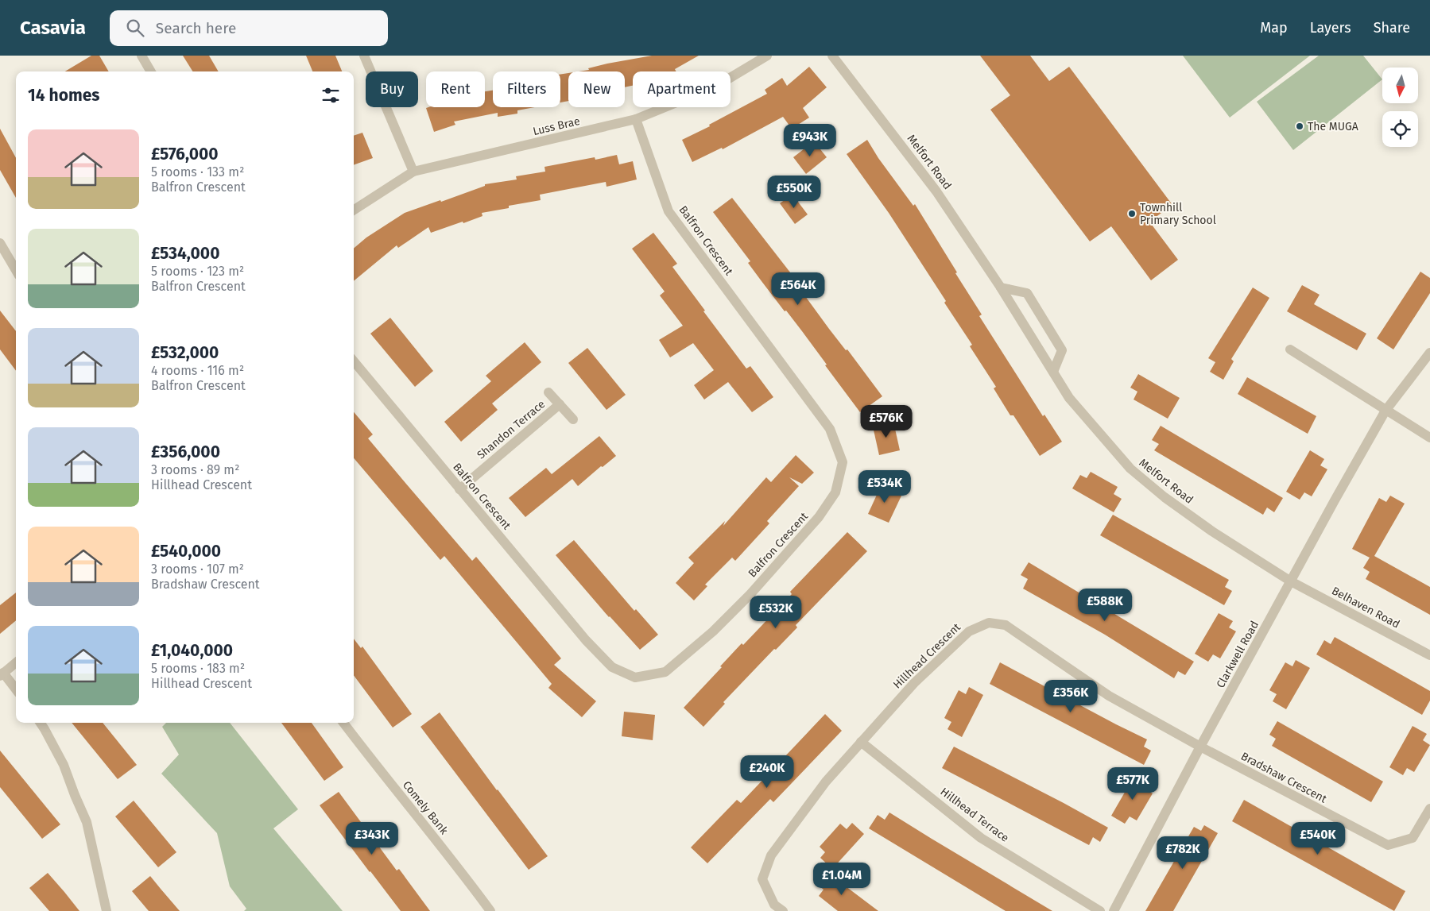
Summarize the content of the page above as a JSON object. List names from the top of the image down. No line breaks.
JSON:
{"streets":{"street":["Luss Brae","Melfort Road","Balfron Crescent","Shandon Terrace","Belhaven Road","Clarkwell Road","Hillhead Crescent","Bradshaw Crescent","Comely Bank","Hillhead Terrace"]},"crossings":[["Luss Brae","Balfron Crescent"],["Melfort Road","Belhaven Road"],["Melfort Road","Clarkwell Road"],["Balfron Crescent","Shandon Terrace"],["Belhaven Road","Clarkwell Road"],["Clarkwell Road","Hillhead Crescent"],["Clarkwell Road","Bradshaw Crescent"],["Hillhead Crescent","Bradshaw Crescent"],["Hillhead Crescent","Hillhead Terrace"]],"places":["The MUGA","Townhill Primary School"],"north":"bottom","page":{"header":"Casavia","search":"Search here","nav":["Map","Layers","Share"],"chip":["Buy","Rent","Filters","New","Apartment"],"heading":"14 homes","list":[{"name":"£576,000","note":"5 rooms · 133 m² · Balfron Crescent"},{"name":"£534,000","note":"5 rooms · 123 m² · Balfron Crescent"},{"name":"£532,000","note":"4 rooms · 116 m² · Balfron Crescent"},{"name":"£356,000","note":"3 rooms · 89 m² · Hillhead Crescent"},{"name":"£540,000","note":"3 rooms · 107 m² · Bradshaw Crescent"},{"name":"£1,040,000","note":"5 rooms · 183 m² · Hillhead Crescent"}],"price":["£943K","£550K","£564K","£576K","£534K","£588K","£532K","£356K","£240K","£577K","£343K","£540K","£782K","£1.04M"]}}
